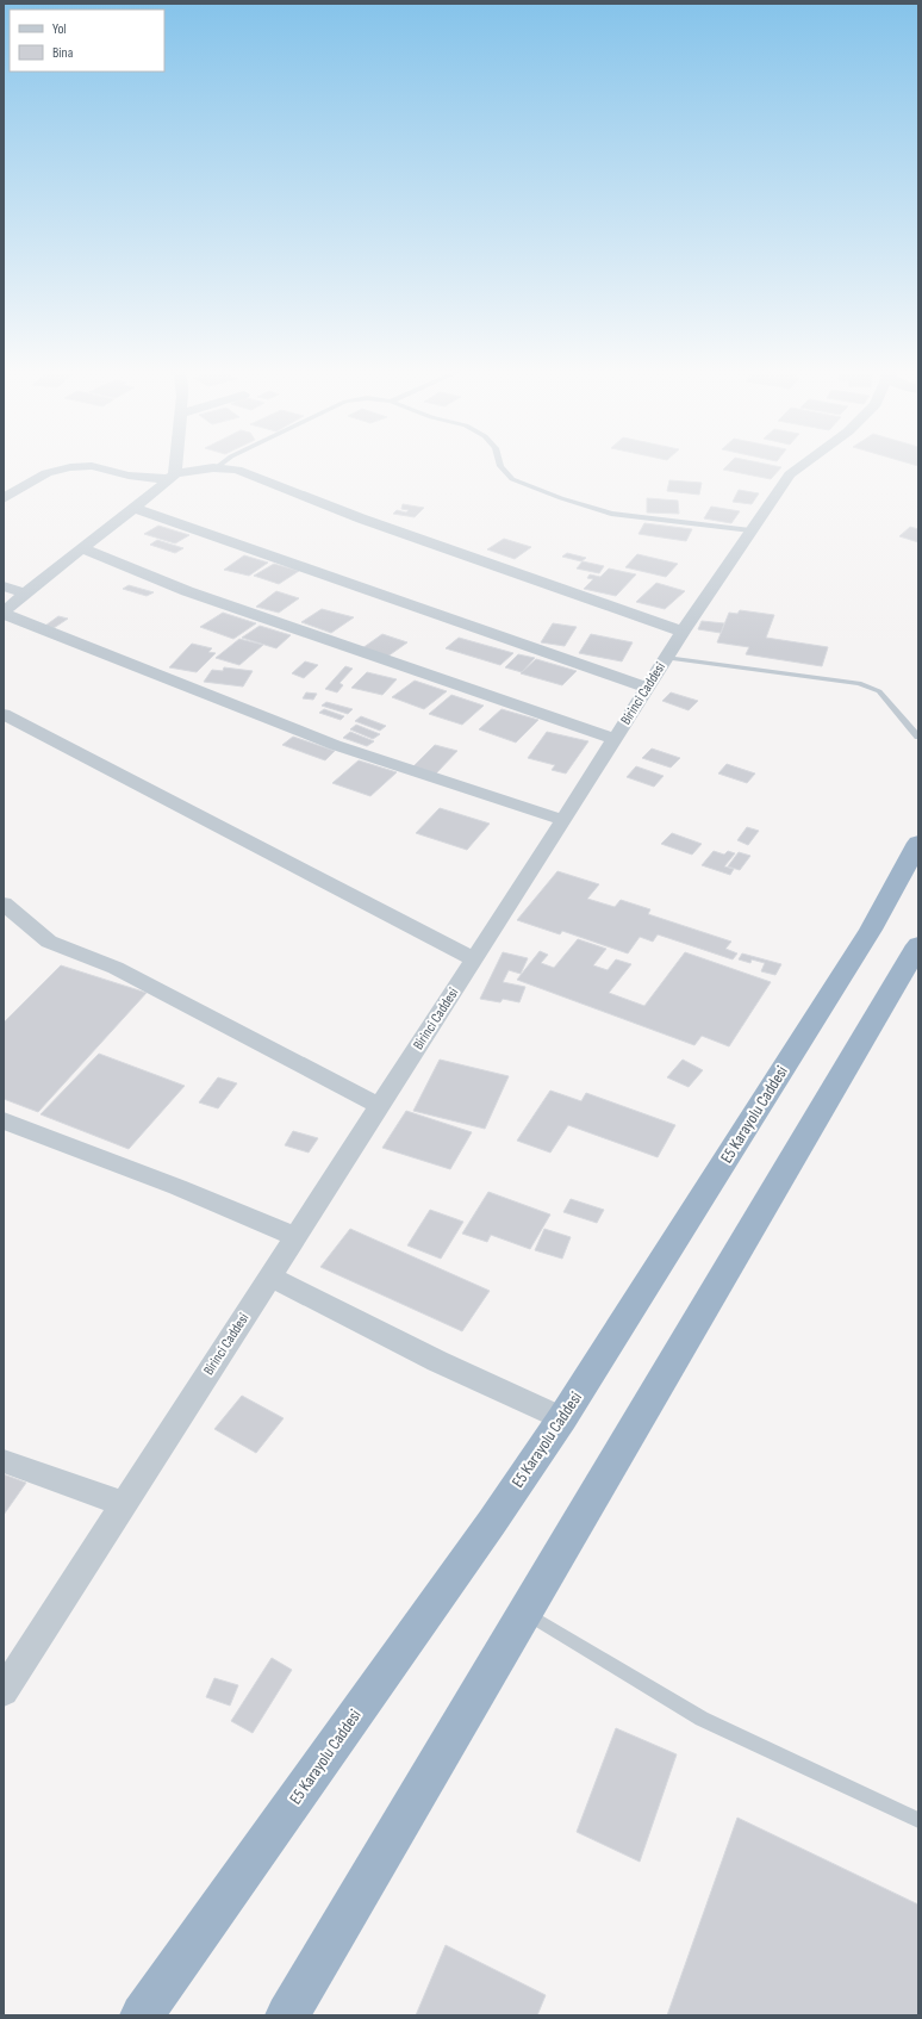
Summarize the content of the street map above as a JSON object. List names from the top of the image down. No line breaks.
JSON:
{"streets":{"highway":["E5 Karayolu Caddesi"],"street":["Birinci Caddesi"]},"legend":["Yol","Bina"]}
